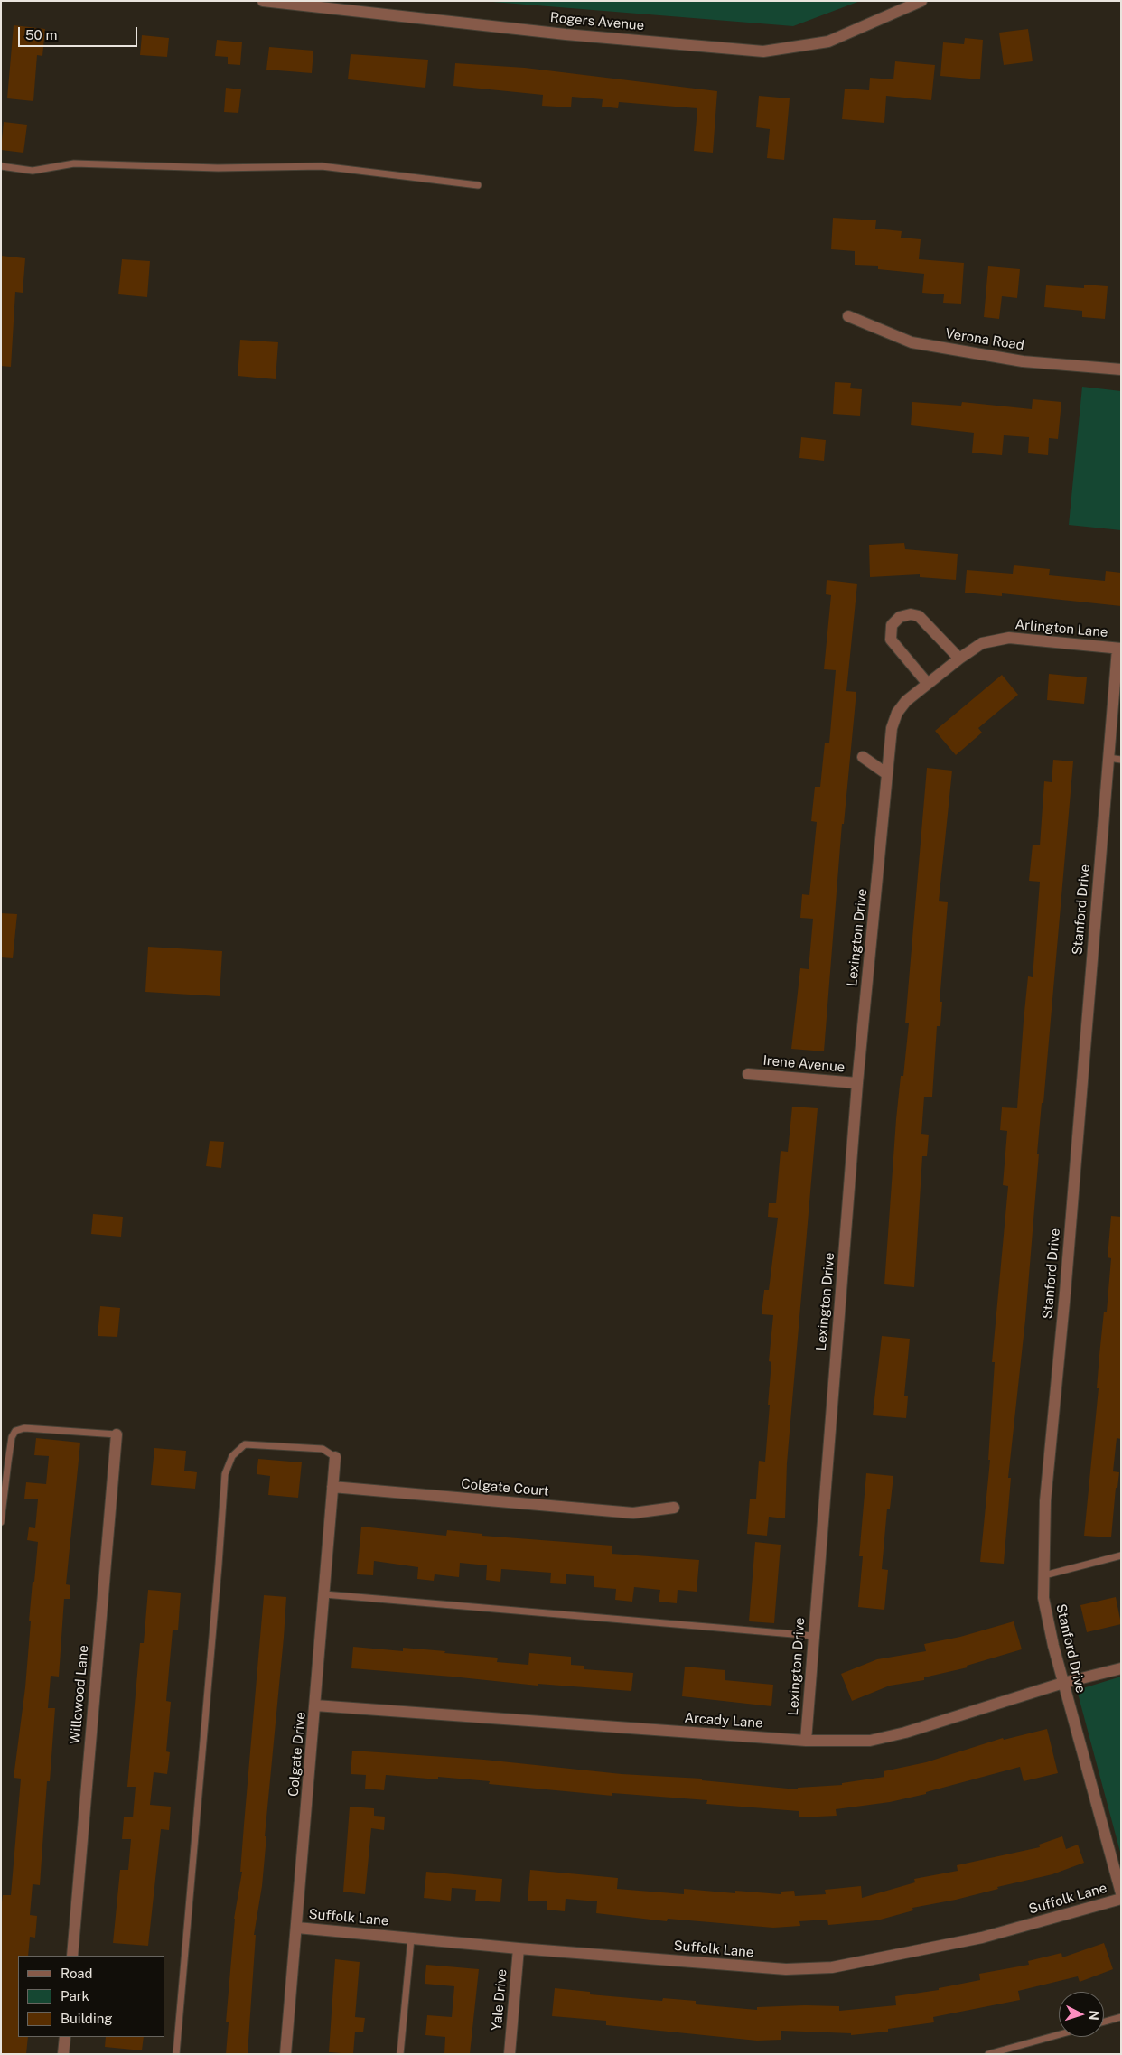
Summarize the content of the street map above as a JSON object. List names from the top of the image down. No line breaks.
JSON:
{"streets":{"street":["Rogers Avenue","Verona Road","Arlington Lane","Stanford Drive","Lexington Drive","Irene Avenue","Colgate Court","Willowood Lane","Arcady Lane","Colgate Drive","Suffolk Lane","Yale Drive"]},"crossings":[["Arlington Lane","Stanford Drive"],["Arlington Lane","Lexington Drive"],["Stanford Drive","Arcady Lane"],["Lexington Drive","Irene Avenue"],["Lexington Drive","Arcady Lane"],["Colgate Court","Colgate Drive"],["Arcady Lane","Colgate Drive"],["Colgate Drive","Suffolk Lane"],["Suffolk Lane","Yale Drive"]],"legend":["Road","Park","Building"],"scale_bar":"50 m","north":"right"}
